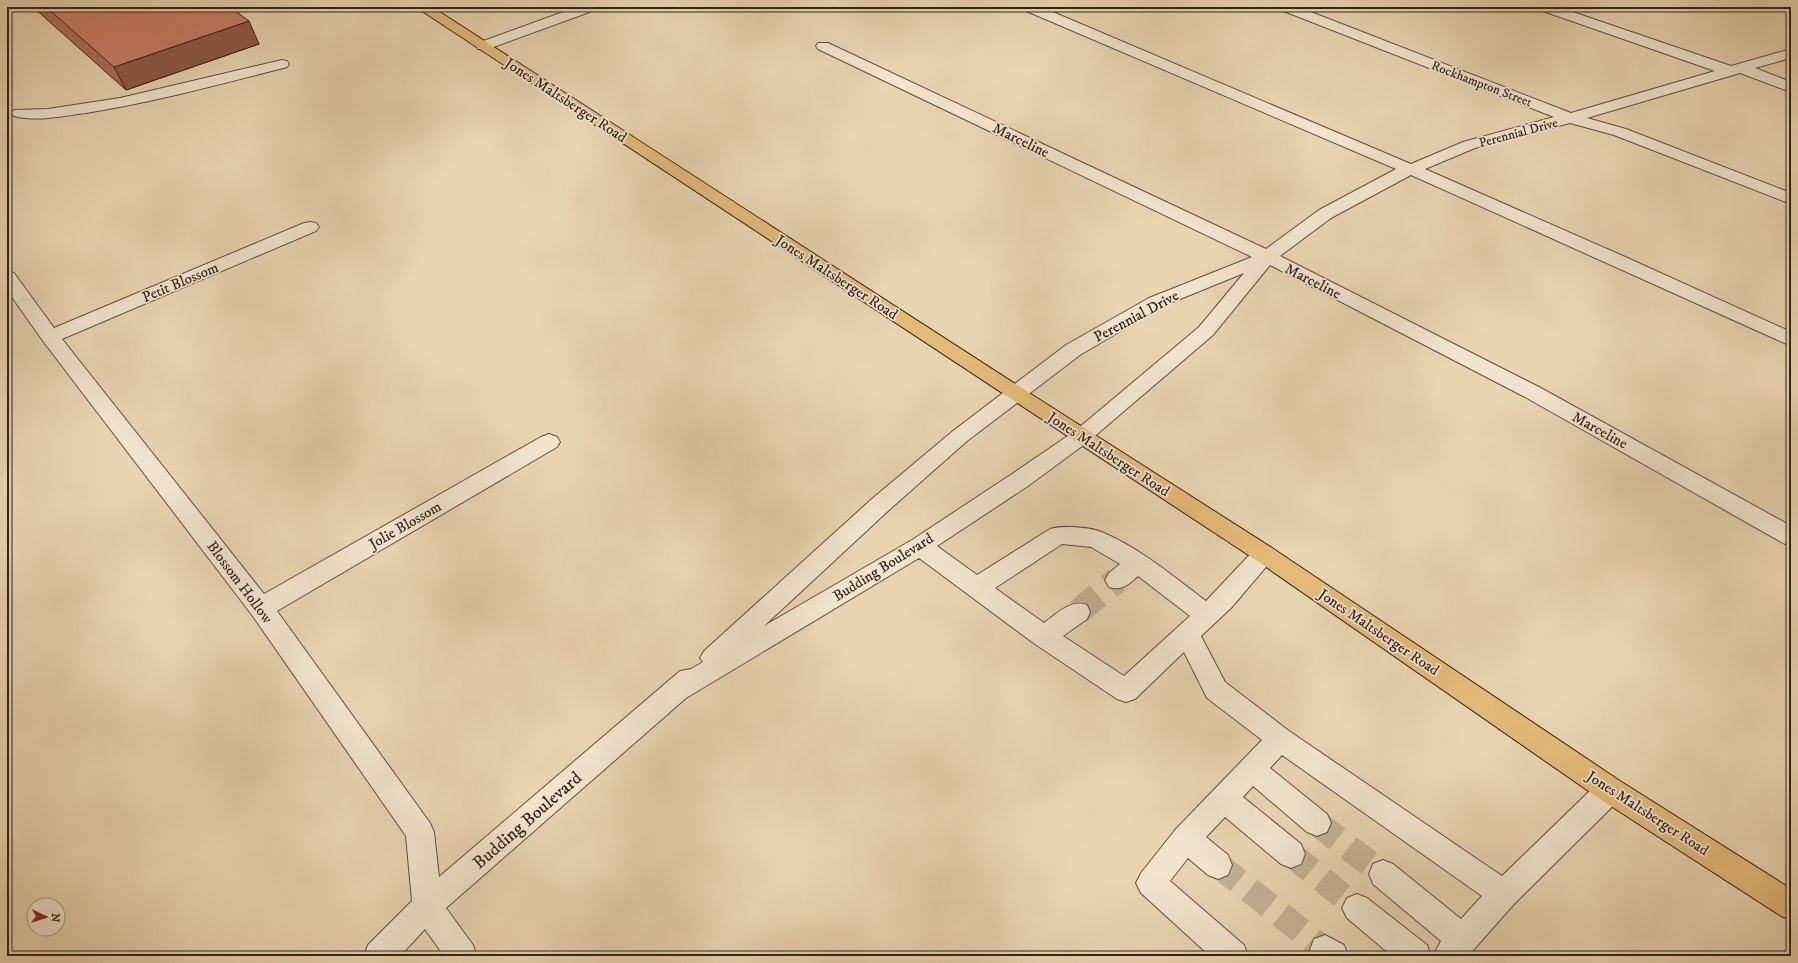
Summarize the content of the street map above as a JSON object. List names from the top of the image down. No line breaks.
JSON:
{"streets":{"main road":["Jones Maltsberger Road"],"street":["Rockhampton Street","Perennial Drive","Marceline","Petit Blossom","Jolie Blossom","Budding Boulevard","Blossom Hollow"]},"crossings":[["Rockhampton Street","Perennial Drive"],["Jones Maltsberger Road","Perennial Drive"],["Jones Maltsberger Road","Budding Boulevard"],["Perennial Drive","Marceline"],["Perennial Drive","Budding Boulevard"],["Petit Blossom","Blossom Hollow"],["Jolie Blossom","Blossom Hollow"],["Budding Boulevard","Blossom Hollow"]],"north":"right"}
